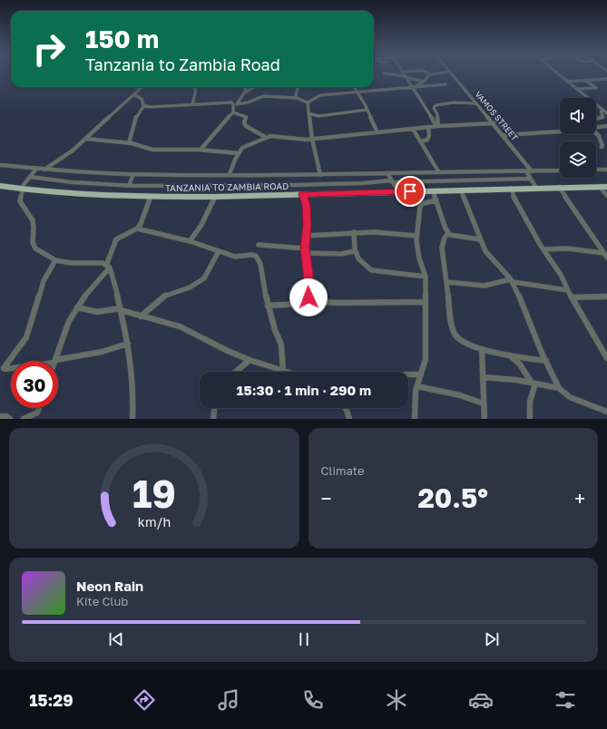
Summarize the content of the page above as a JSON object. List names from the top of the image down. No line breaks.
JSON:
{"streets":{"highway":["TANZANIA TO ZAMBIA ROAD"],"street":["VAMOS STREET"]},"page":{"turn":["150 m","Tanzania to Zambia Road"],"limit":"30","trip":"15:30 · 1 min · 290 m","tile":"Climate","heat":["−","20.5°","+"],"song":["Neon Rain","Kite Club"],"tabs":"15:29","gauge":["19","km/h"]}}
